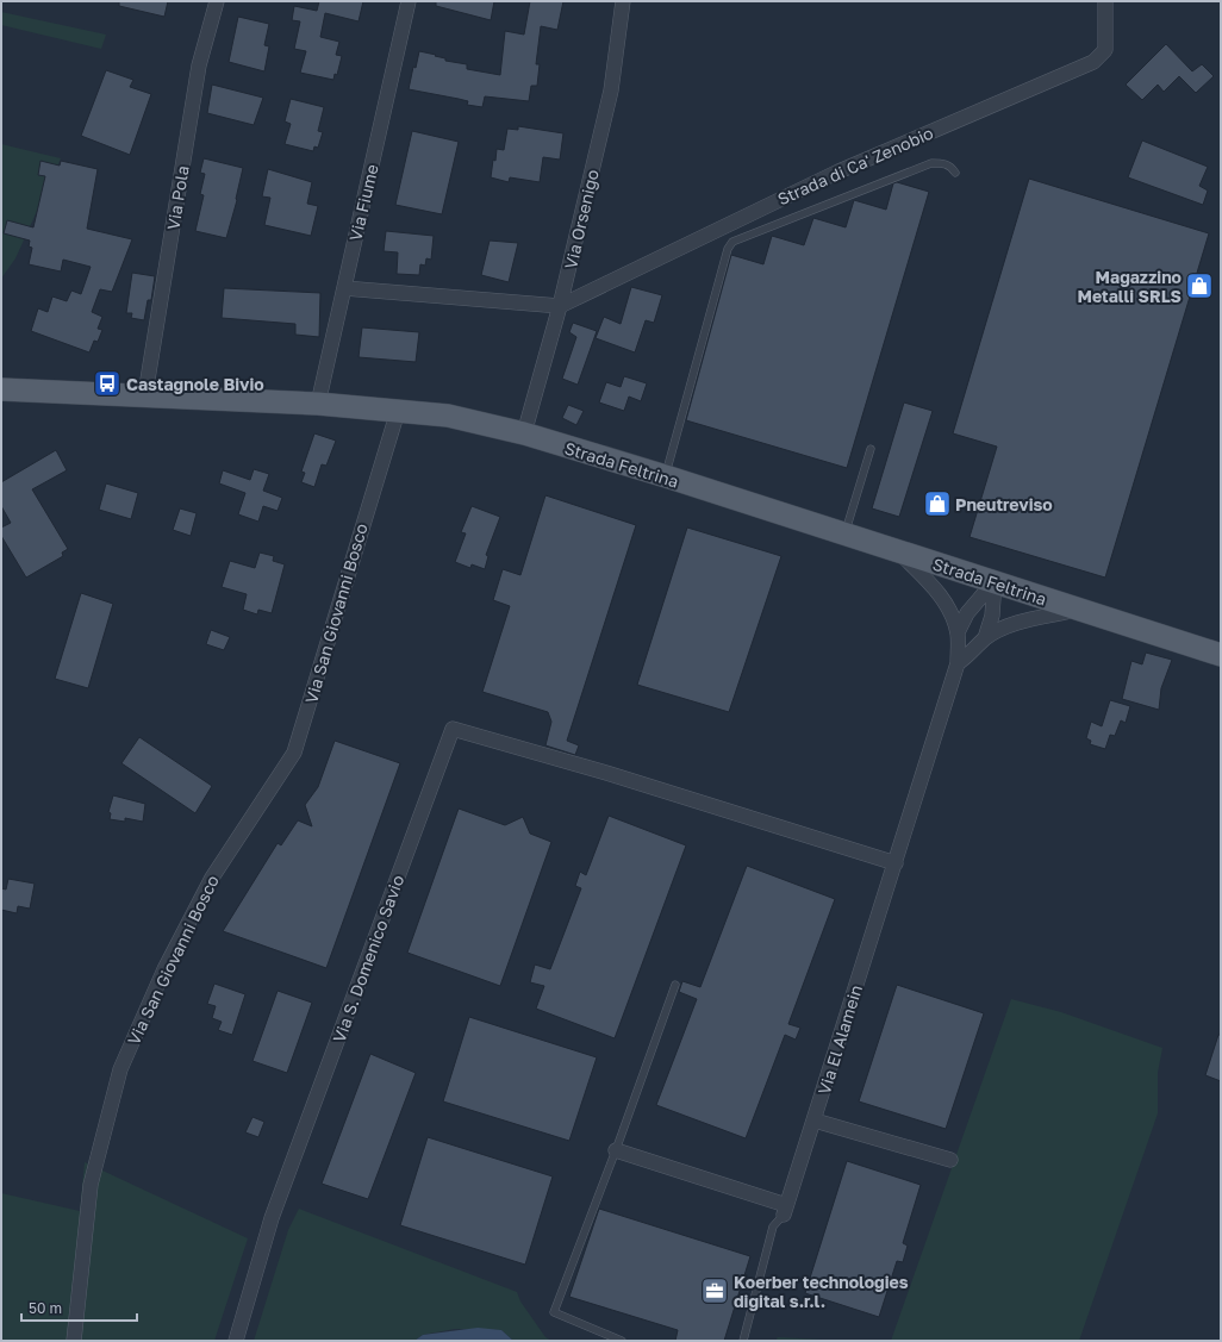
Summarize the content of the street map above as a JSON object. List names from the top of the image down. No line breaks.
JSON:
{"streets":{"main road":["Strada Feltrina"],"street":["Strada di Ca' Zenobio","Via Pola","Via Fiume","Via Orsenigo","Via San Giovanni Bosco","Via S. Domenico Savio","Via El Alamein"]},"crossings":[["Strada di Ca' Zenobio","Via Orsenigo"],["Via Pola","Strada Feltrina"],["Via Fiume","Strada Feltrina"],["Via Orsenigo","Strada Feltrina"],["Strada Feltrina","Via San Giovanni Bosco"],["Strada Feltrina","Via El Alamein"],["Via S. Domenico Savio","Via El Alamein"]],"places":{"shop":["Magazzino Metalli SRLS","Pneutreviso"],"bus stop":["Castagnole Bivio"],"office":["Koerber technologies digital s.r.l."]},"scale_bar":"50 m"}
